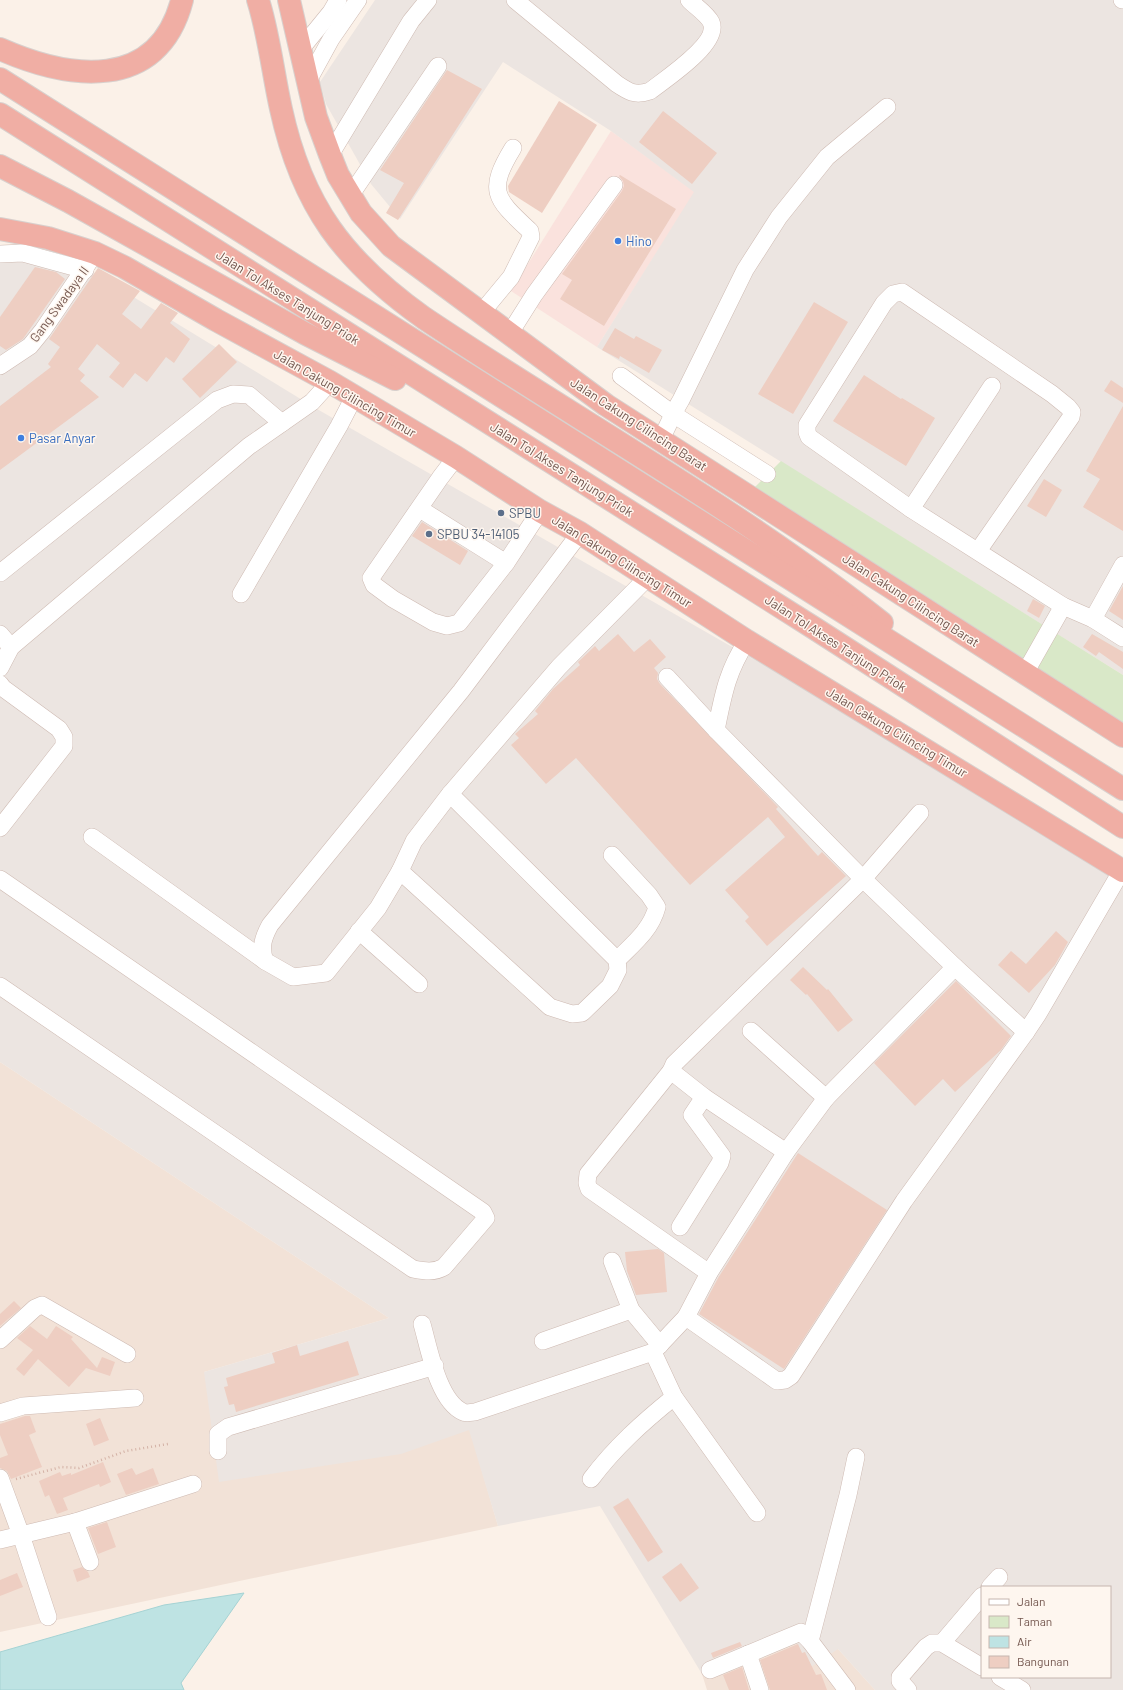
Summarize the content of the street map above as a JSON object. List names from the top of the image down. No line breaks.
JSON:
{"streets":{"highway":["Jalan Tol Akses Tanjung Priok","Jalan Cakung Cilincing Timur","Jalan Cakung Cilincing Barat"],"street":["Gang Swadaya II"]},"crossings":[["Gang Swadaya II","Jalan Cakung Cilincing Timur"]],"places":["Hino","Pasar Anyar","SPBU","SPBU 34-14105"],"legend":["Jalan","Taman","Air","Bangunan"]}
